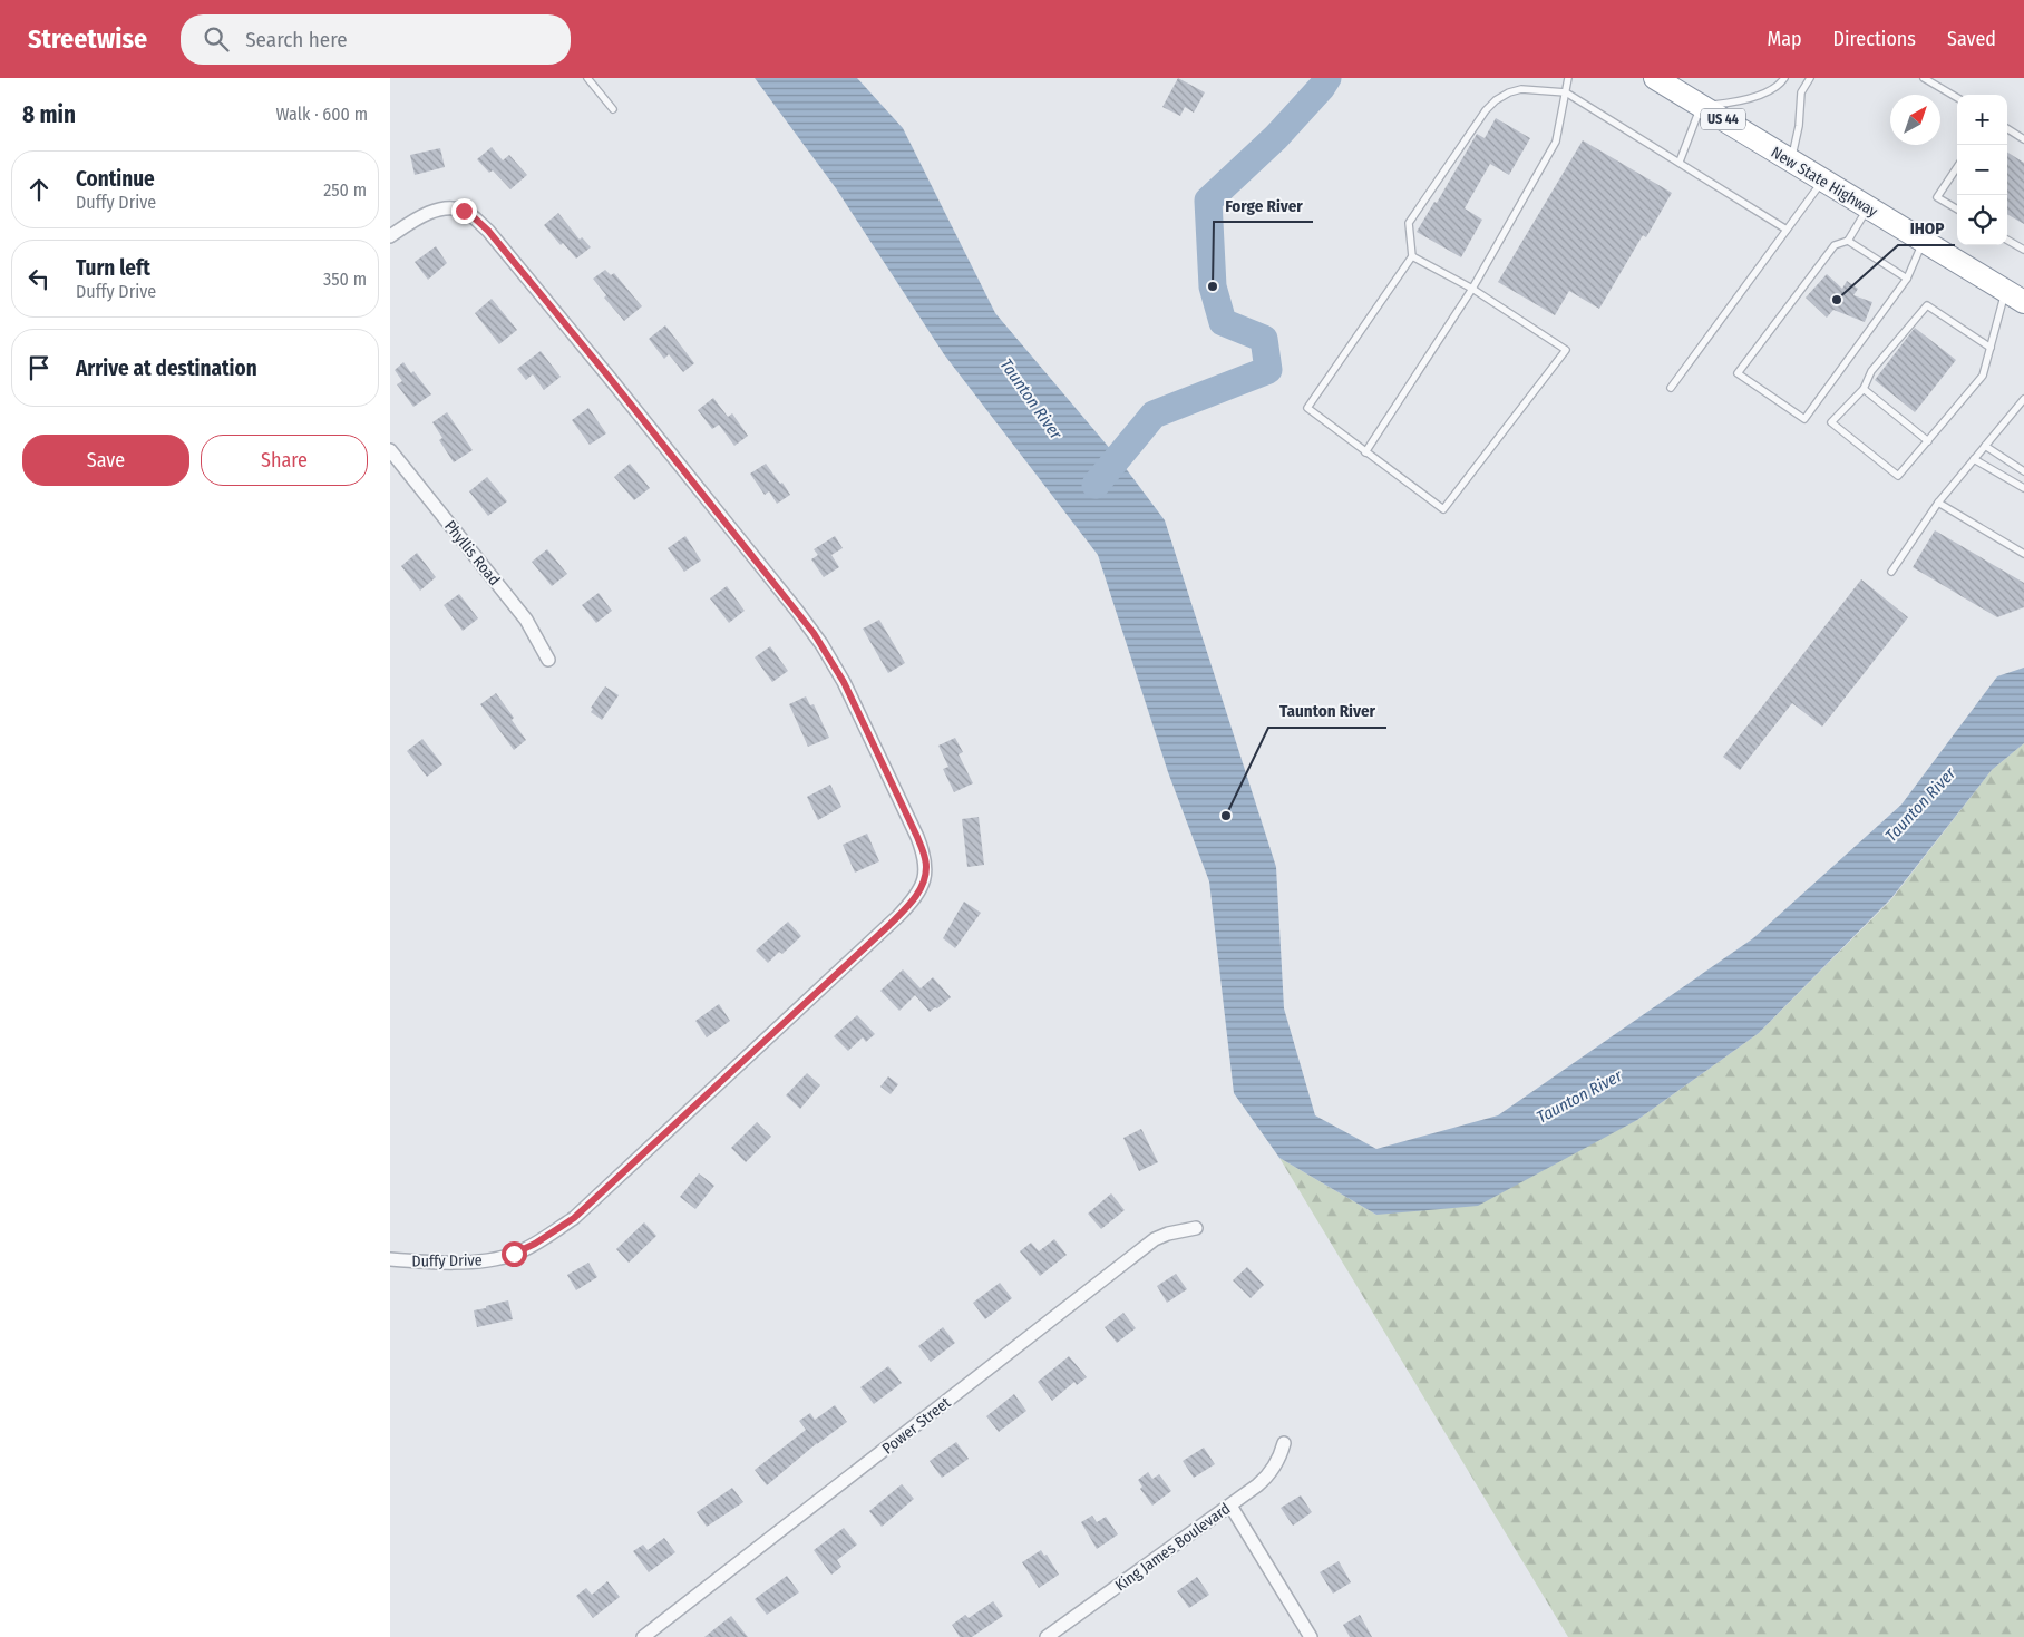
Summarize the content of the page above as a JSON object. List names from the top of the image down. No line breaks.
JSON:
{"streets":{"highway":["US 44","New State Highway"],"street":["Phyllis Road","Duffy Drive","Power Street","King James Boulevard"]},"water":["Taunton River"],"places":["Forge River","IHOP","Taunton River"],"north":"top right","page":{"header":"Streetwise","search":"Search here","nav":["Map","Directions","Saved"],"heading":["8 min","Walk · 600 m"],"map_buttons":["+","−"],"list":[["Continue","Duffy Drive","250 m"],["Turn left","Duffy Drive","350 m"],"Arrive at destination"],"buttons":["Save","Share"]}}
